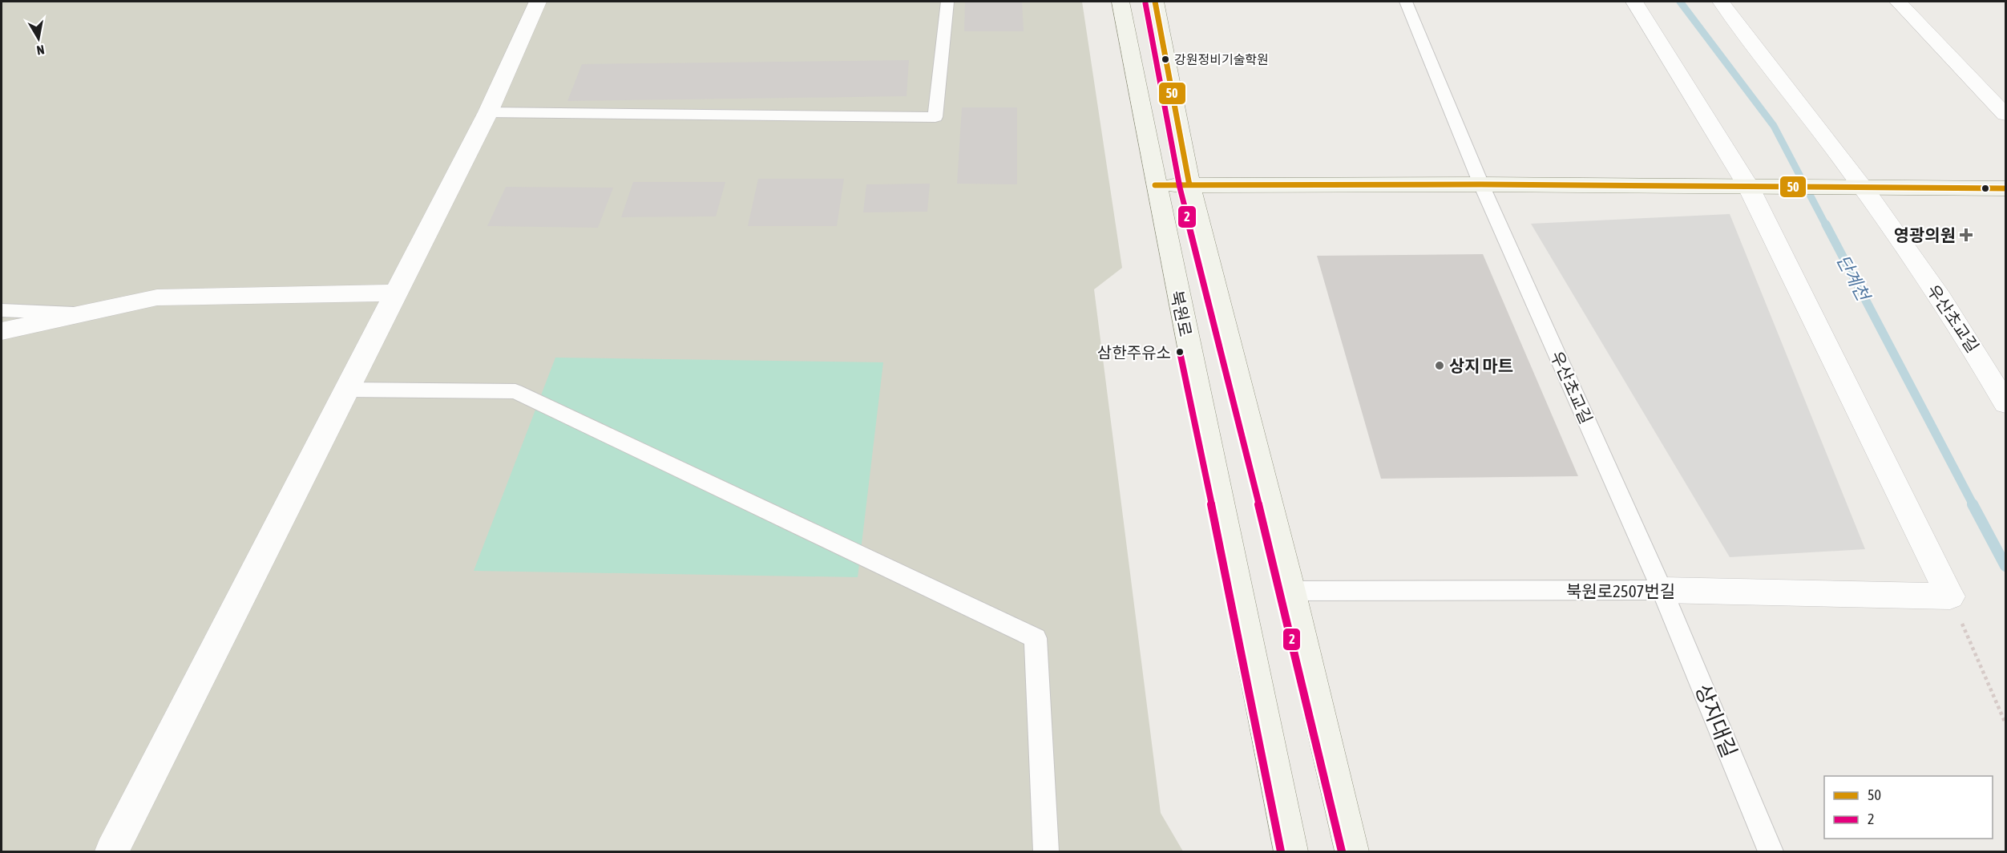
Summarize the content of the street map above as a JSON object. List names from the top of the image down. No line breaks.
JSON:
{"streets":{"street":["북원로","우산초교길","북원로2507번길"],"lane":["상지대길"]},"crossings":[["우산초교길","북원로2507번길"],["우산초교길","상지대길"],["북원로2507번길","상지대길"]],"water":["단계천"],"places":{"other":["강원정비기술학원","삼한주유소","상지 마트"],"health":["영광의원"]},"lines":["transit line 50","transit line 2"],"legend":["50","2"],"north":"bottom"}
